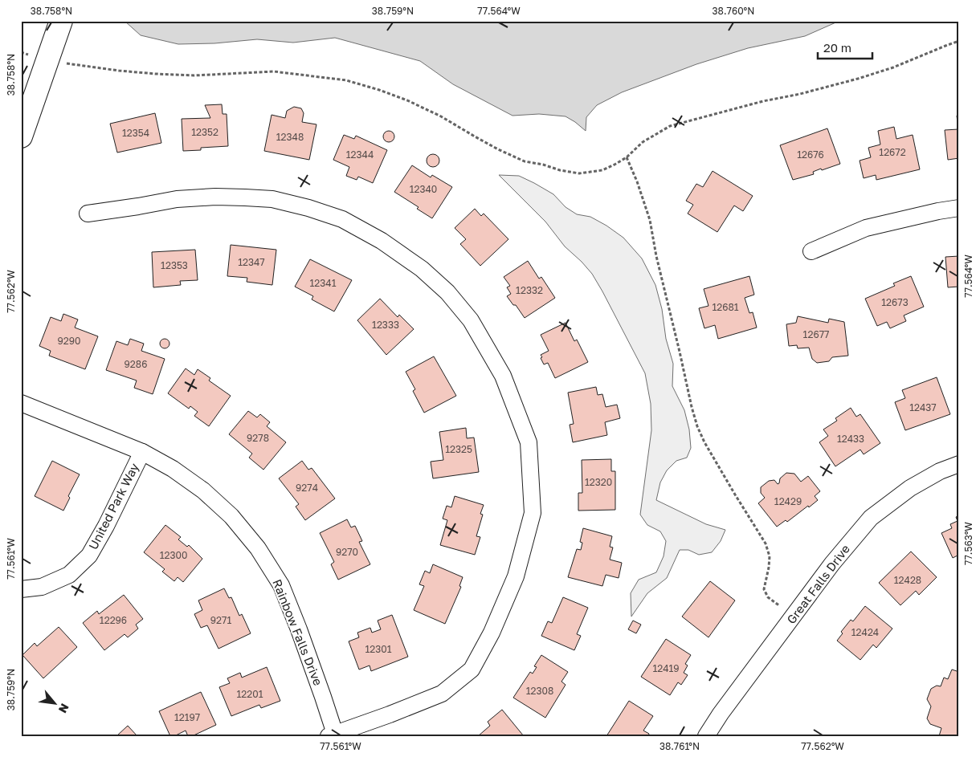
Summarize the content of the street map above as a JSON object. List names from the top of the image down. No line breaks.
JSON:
{"streets":{"street":["United Park Way","Great Falls Drive","Rainbow Falls Drive"]},"crossings":[["United Park Way","Rainbow Falls Drive"]],"house_numbers":["12352","12354","12348","12672","12344","12676","12340","12347","12353","12341","12332","12673","12681","12333","12677","9290","9286","12437","9278","12433","12325","12320","9274","12429","9270","12300","12428","12296","9271","12424","12301","12419","12308","12201","12197"],"scale_bar":"20 m","north":"bottom right","coordinates":["38.758°N","38.759°N","77.564°W","38.760°N","77.562°W","77.563°W","77.561°W","38.761°N"]}
